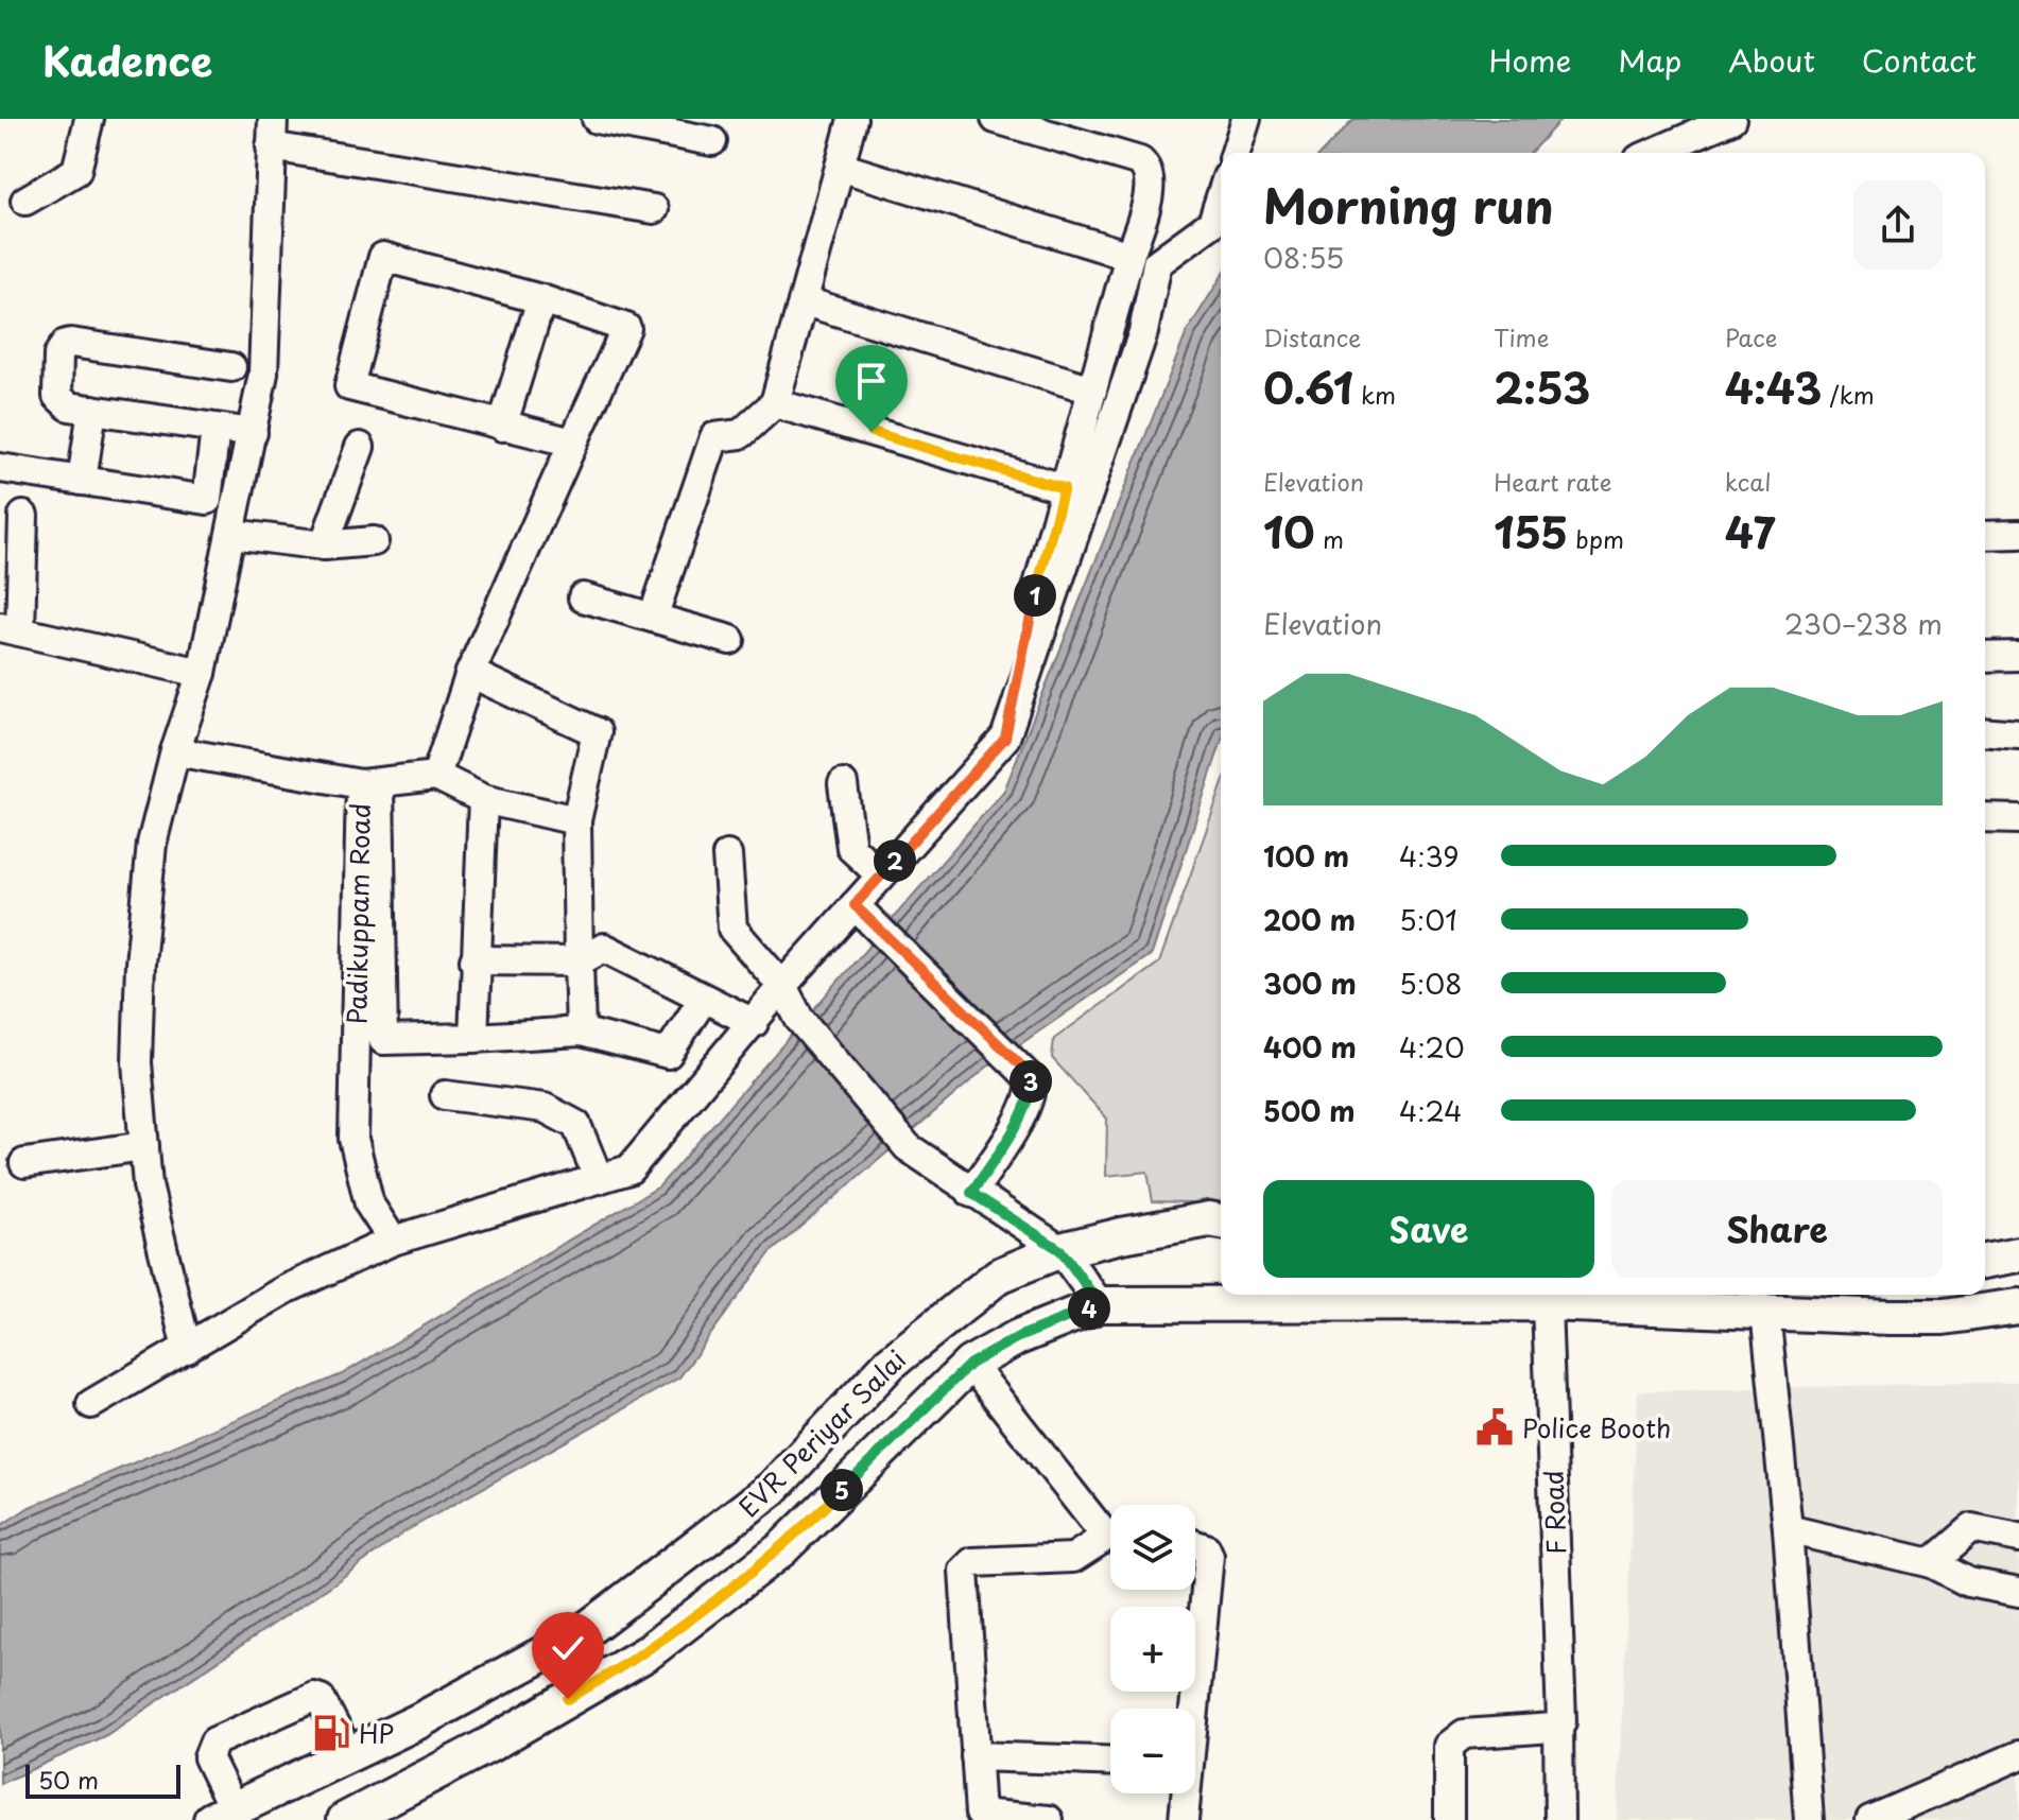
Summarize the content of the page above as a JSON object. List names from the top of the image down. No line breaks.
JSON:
{"streets":{"main road":["EVR Periyar Salai"],"street":["Padikuppam Road","F Road"]},"places":{"public building":["Police Booth"],"fuel station":["HP"]},"scale_bar":"50 m","page":{"header":"Kadence","nav":["Home","Map","About","Contact"],"heading":["Morning run","08:55"],"stats":[["Distance","0.61 km"],["Time","2:53"],["Pace","4:43 /km"],["Elevation","10 m"],["Heart rate","155 bpm"],["kcal","47"]],"pins":["1","2","3","4","5"],"chart":["Elevation","230–238 m"],"list":[{"name":"100 m","note":"4:39"},{"name":"200 m","note":"5:01"},{"name":"300 m","note":"5:08"},{"name":"400 m","note":"4:20"},{"name":"500 m","note":"4:24"}],"buttons":["Save","Share"],"map_buttons":["+","−"],"scale":"50 m"}}
